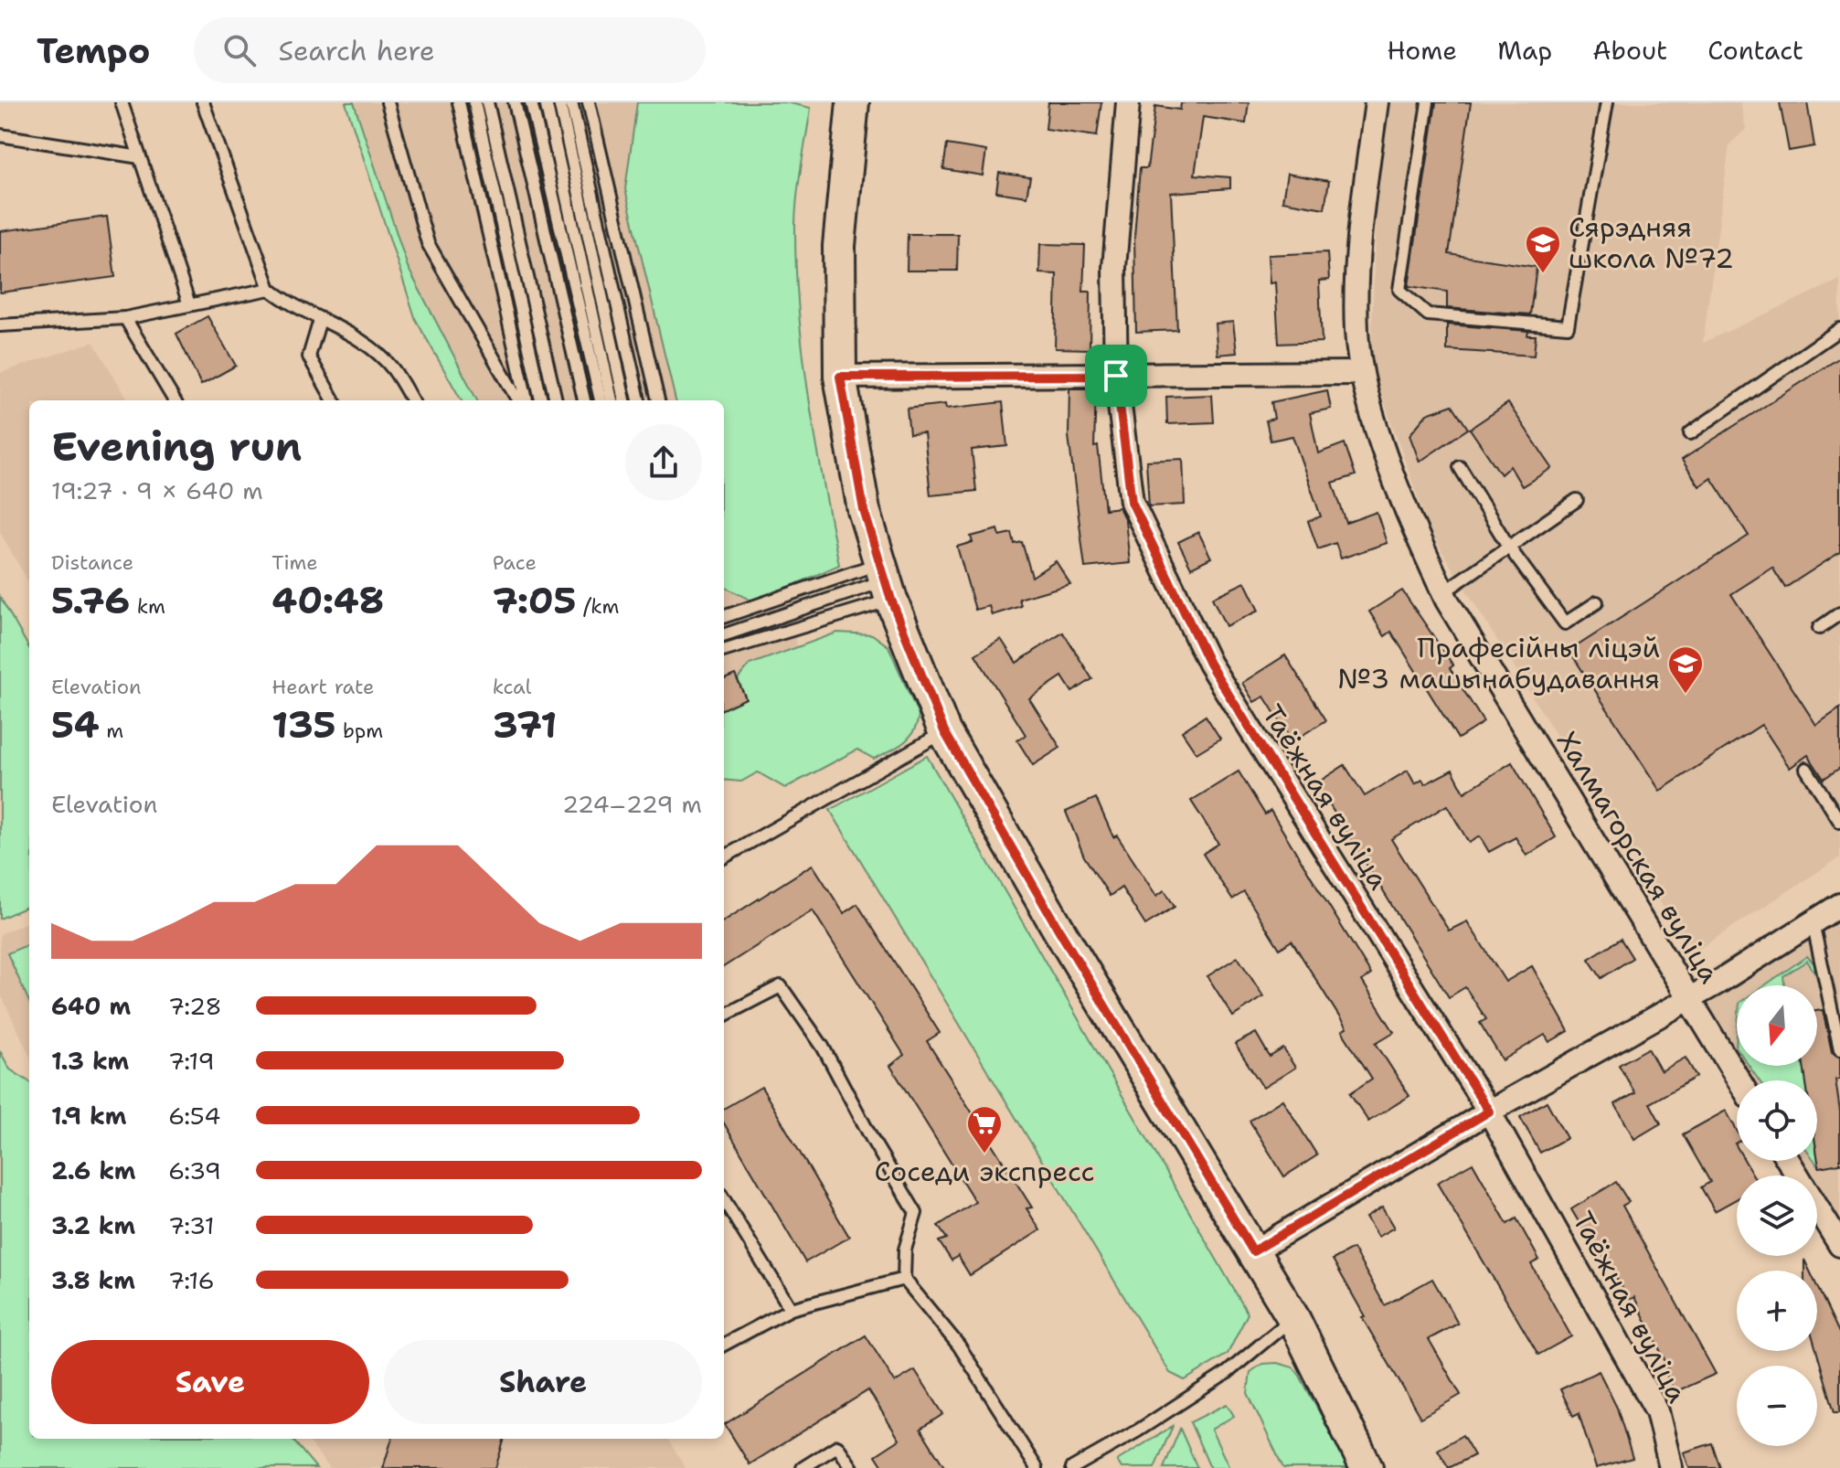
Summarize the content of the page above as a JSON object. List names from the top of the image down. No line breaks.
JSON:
{"streets":{"street":["Таёжная вуліца","Халмагорская вуліца"]},"places":{"school or university":["Сярэдняя школа №72","Прафесійны ліцэй №3 машынабудавання"],"supermarket":["Соседи экспресс"]},"north":"bottom","page":{"header":"Tempo","search":"Search here","nav":["Home","Map","About","Contact"],"heading":["Evening run","19:27 · 9 × 640 m"],"stats":[["Distance","5.76 km"],["Time","40:48"],["Pace","7:05 /km"],["Elevation","54 m"],["Heart rate","135 bpm"],["kcal","371"]],"chart":["Elevation","224–229 m"],"list":[{"name":"640 m","note":"7:28"},{"name":"1.3 km","note":"7:19"},{"name":"1.9 km","note":"6:54"},{"name":"2.6 km","note":"6:39"},{"name":"3.2 km","note":"7:31"},{"name":"3.8 km","note":"7:16"}],"map_buttons":["+","−"],"buttons":["Save","Share"]}}
